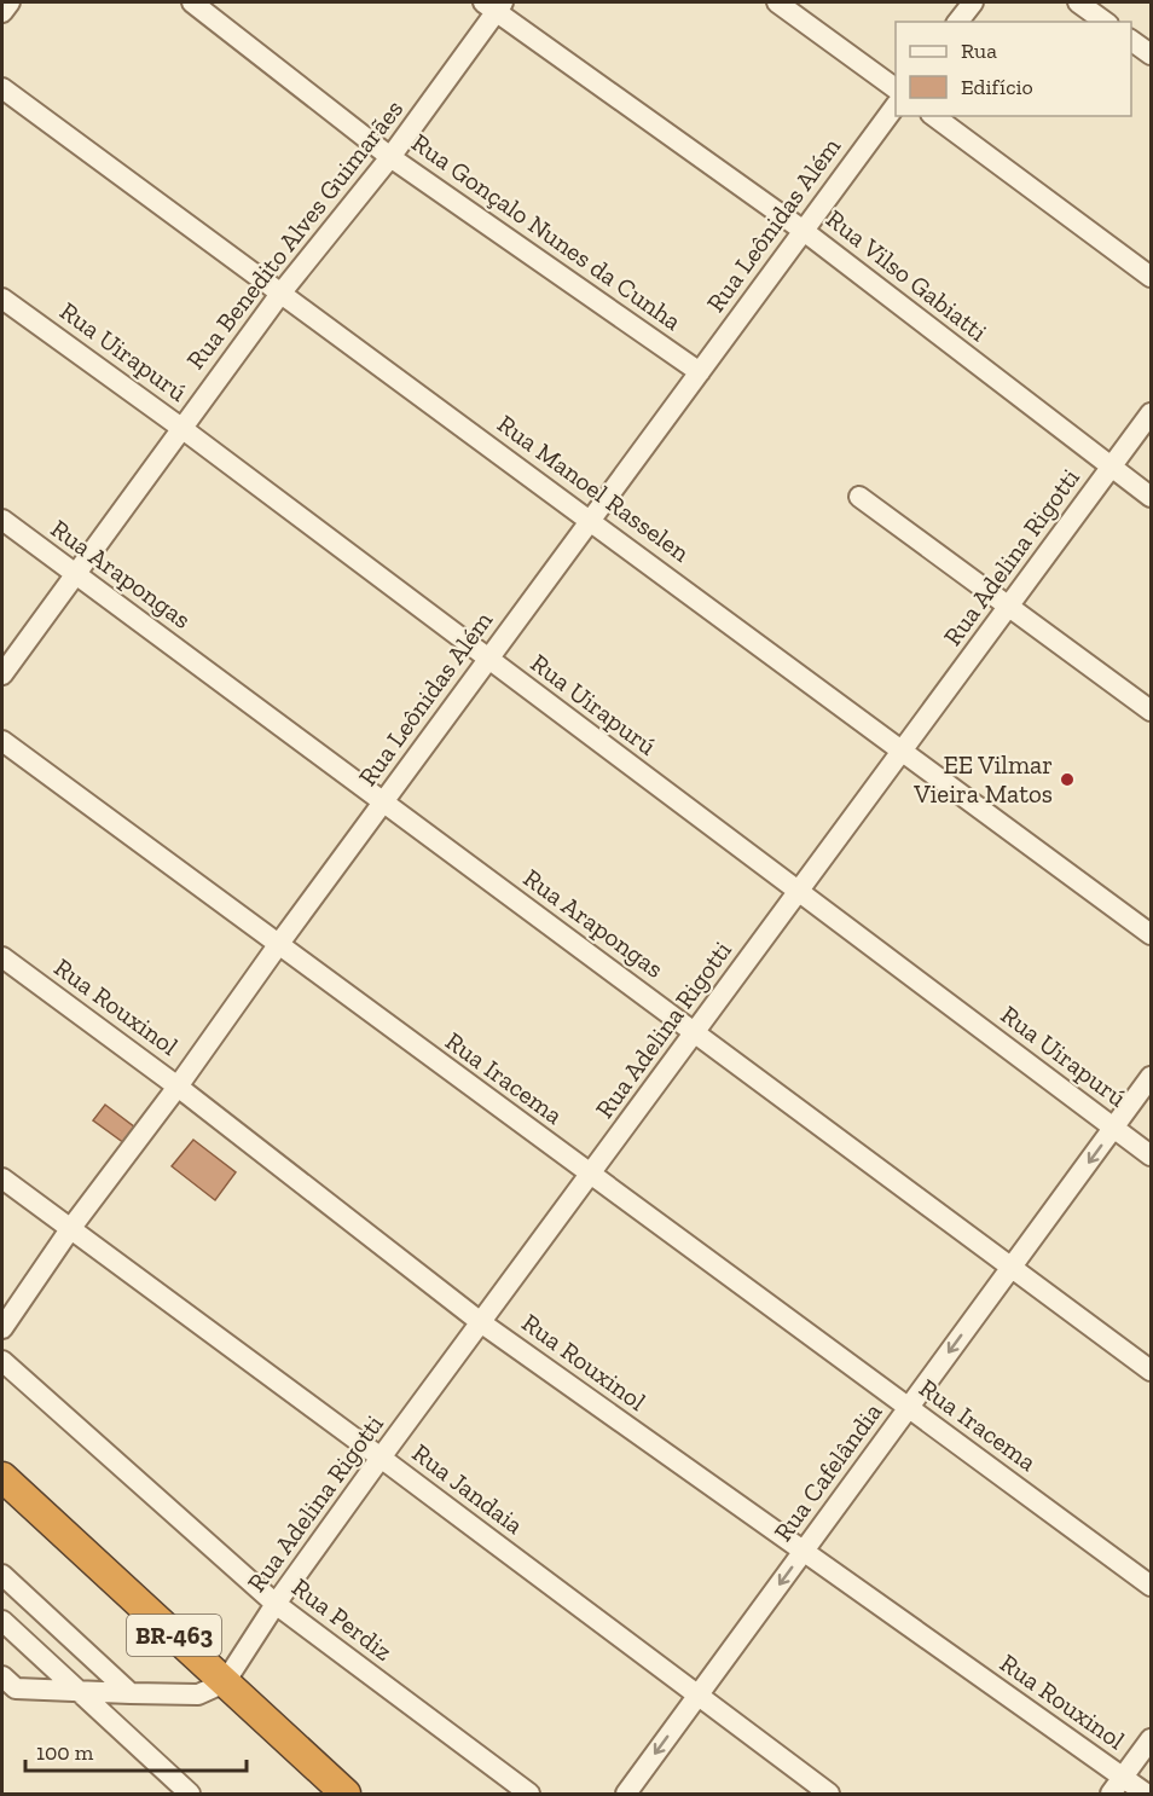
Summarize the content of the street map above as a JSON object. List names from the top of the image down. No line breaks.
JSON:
{"streets":{"highway":["BR-463"],"street":["Rua Leônidas Além","Rua Gonçalo Nunes da Cunha","Rua Benedito Alves Guimarães","Rua Vilso Gabiatti","Rua Uirapurú","Rua Manoel Rasselen","Rua Adelina Rigotti","Rua Arapongas","Rua Rouxinol","Rua Iracema","Rua Cafelândia","Rua Jandaia","Rua Perdiz"]},"crossings":[["Rua Leônidas Além","Rua Gonçalo Nunes da Cunha"],["Rua Leônidas Além","Rua Vilso Gabiatti"],["Rua Leônidas Além","Rua Uirapurú"],["Rua Leônidas Além","Rua Manoel Rasselen"],["Rua Leônidas Além","Rua Arapongas"],["Rua Leônidas Além","Rua Rouxinol"],["Rua Leônidas Além","Rua Iracema"],["Rua Leônidas Além","Rua Jandaia"],["Rua Gonçalo Nunes da Cunha","Rua Benedito Alves Guimarães"],["Rua Benedito Alves Guimarães","Rua Vilso Gabiatti"],["Rua Benedito Alves Guimarães","Rua Uirapurú"],["Rua Benedito Alves Guimarães","Rua Manoel Rasselen"],["Rua Benedito Alves Guimarães","Rua Arapongas"],["Rua Vilso Gabiatti","Rua Adelina Rigotti"],["Rua Uirapurú","Rua Adelina Rigotti"],["Rua Uirapurú","Rua Cafelândia"],["Rua Manoel Rasselen","Rua Adelina Rigotti"],["Rua Adelina Rigotti","Rua Arapongas"],["Rua Adelina Rigotti","Rua Rouxinol"],["Rua Adelina Rigotti","Rua Iracema"],["Rua Adelina Rigotti","Rua Jandaia"],["Rua Adelina Rigotti","Rua Perdiz"],["Rua Adelina Rigotti","BR-463"],["Rua Arapongas","Rua Cafelândia"],["Rua Rouxinol","Rua Cafelândia"],["Rua Iracema","Rua Cafelândia"],["Rua Cafelândia","Rua Jandaia"]],"one_way":["Rua Cafelândia"],"places":["EE Vilmar Vieira Matos"],"legend":["Rua","Edifício"],"scale_bar":"100 m"}
